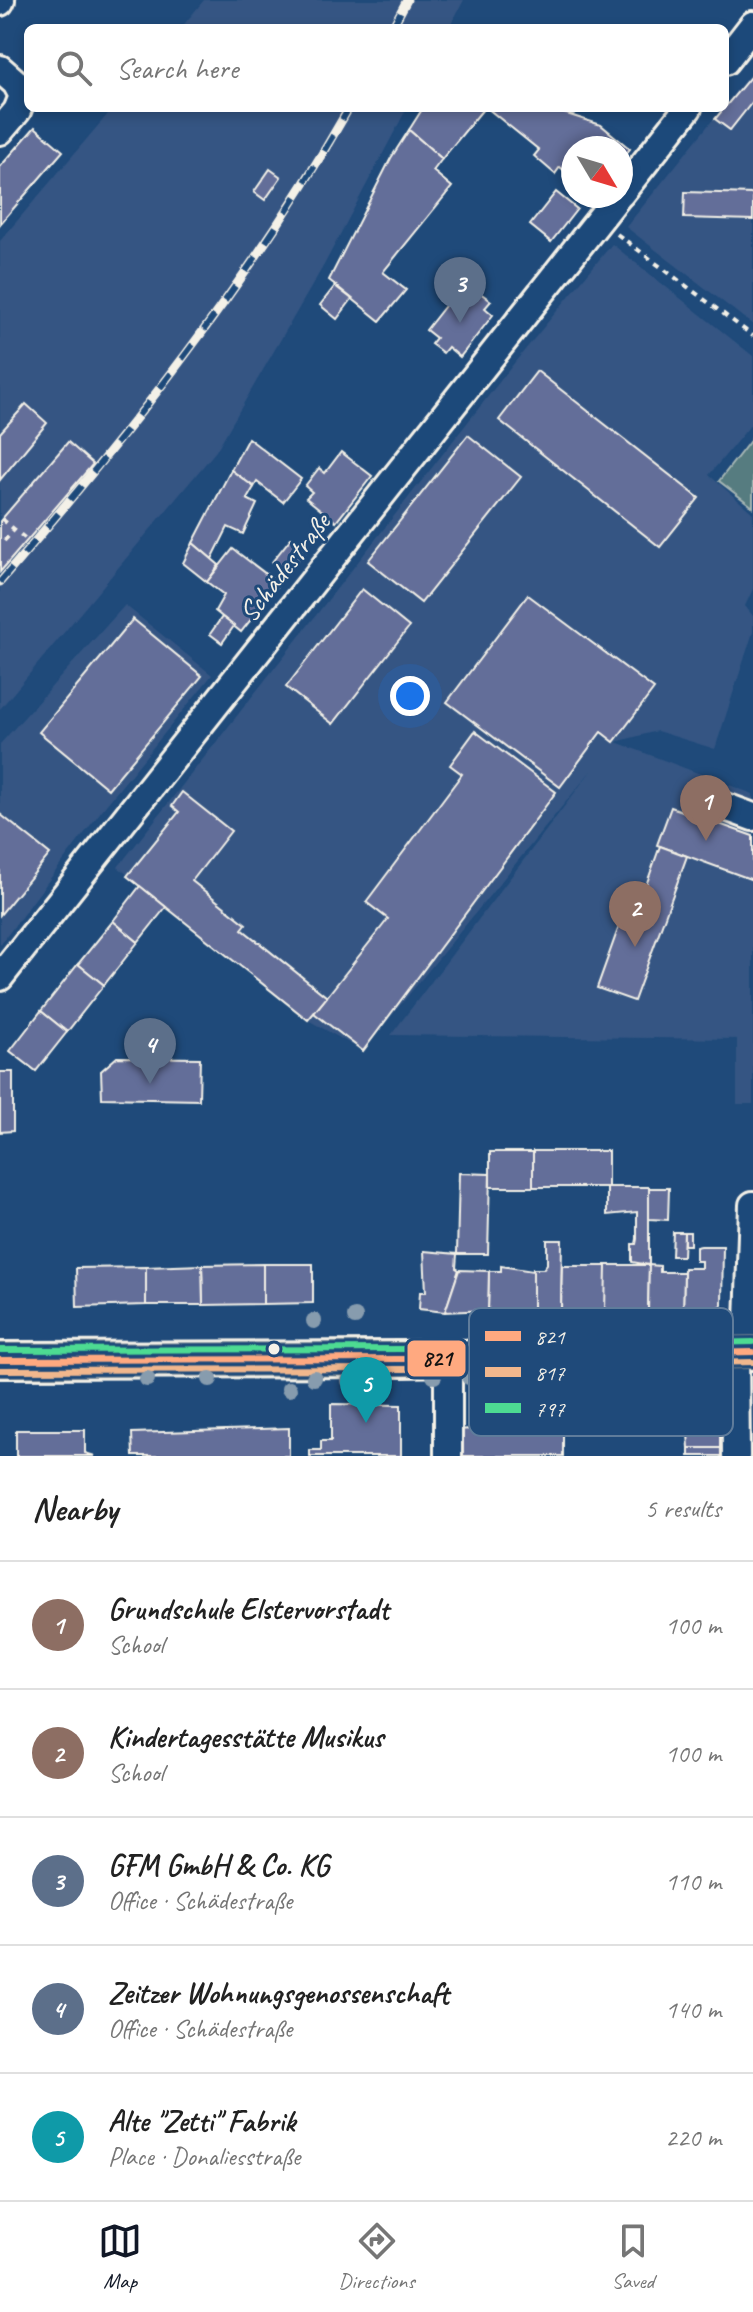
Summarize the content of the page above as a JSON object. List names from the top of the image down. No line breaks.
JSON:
{"streets":{"street":["Schädestraße"]},"lines":["transit line 797","transit line 821","transit line 817"],"legend":["821","817","797"],"north":"bottom right","page":{"search":"Search here","pins":["3","1","2","4","5"],"heading":["Nearby","5 results"],"list":[{"mark":"1","name":"Grundschule Elstervorstadt","note":"School","value":"100 m"},{"mark":"2","name":"Kindertagesstätte Musikus","note":"School","value":"100 m"},{"mark":"3","name":"GFM GmbH & Co. KG","note":"Office · Schädestraße","value":"110 m"},{"mark":"4","name":"Zeitzer Wohnungsgenossenschaft","note":"Office · Schädestraße","value":"140 m"},{"mark":"5","name":"Alte \"Zetti\" Fabrik","note":"Place · Donaliesstraße","value":"220 m"}],"nav":["Map","Directions","Saved"]}}
